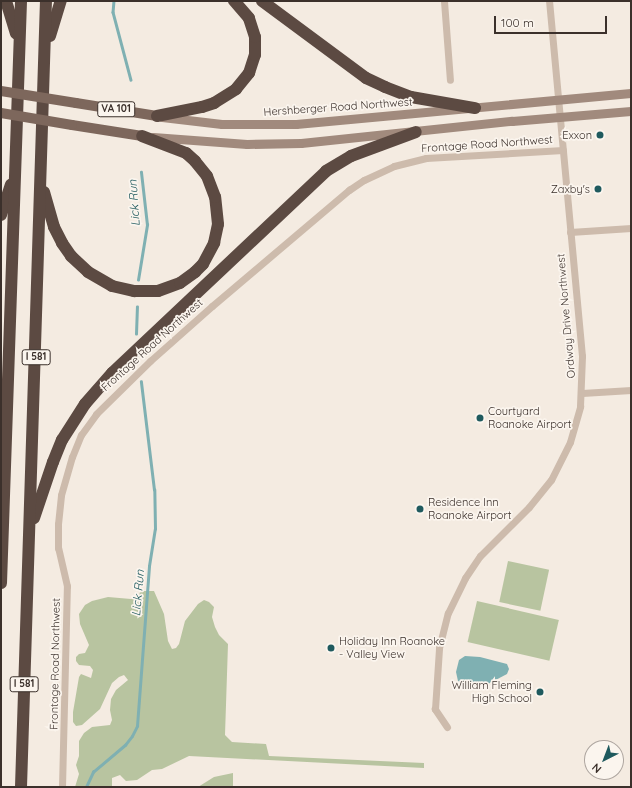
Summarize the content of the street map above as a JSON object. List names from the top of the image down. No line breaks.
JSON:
{"streets":{"highway":["I 581"],"main road":["Hershberger Road Northwest","VA 101"],"street":["Frontage Road Northwest","Ordway Drive Northwest"]},"crossings":[["Hershberger Road Northwest","Ordway Drive Northwest"],["VA 101","Ordway Drive Northwest"],["Frontage Road Northwest","Ordway Drive Northwest"]],"water":["Lick Run"],"places":["Exxon","Zaxby's","Courtyard Roanoke Airport","Residence Inn Roanoke Airport","Holiday Inn Roanoke - Valley View","William Fleming High School"],"scale_bar":"100 m","north":"bottom left"}
